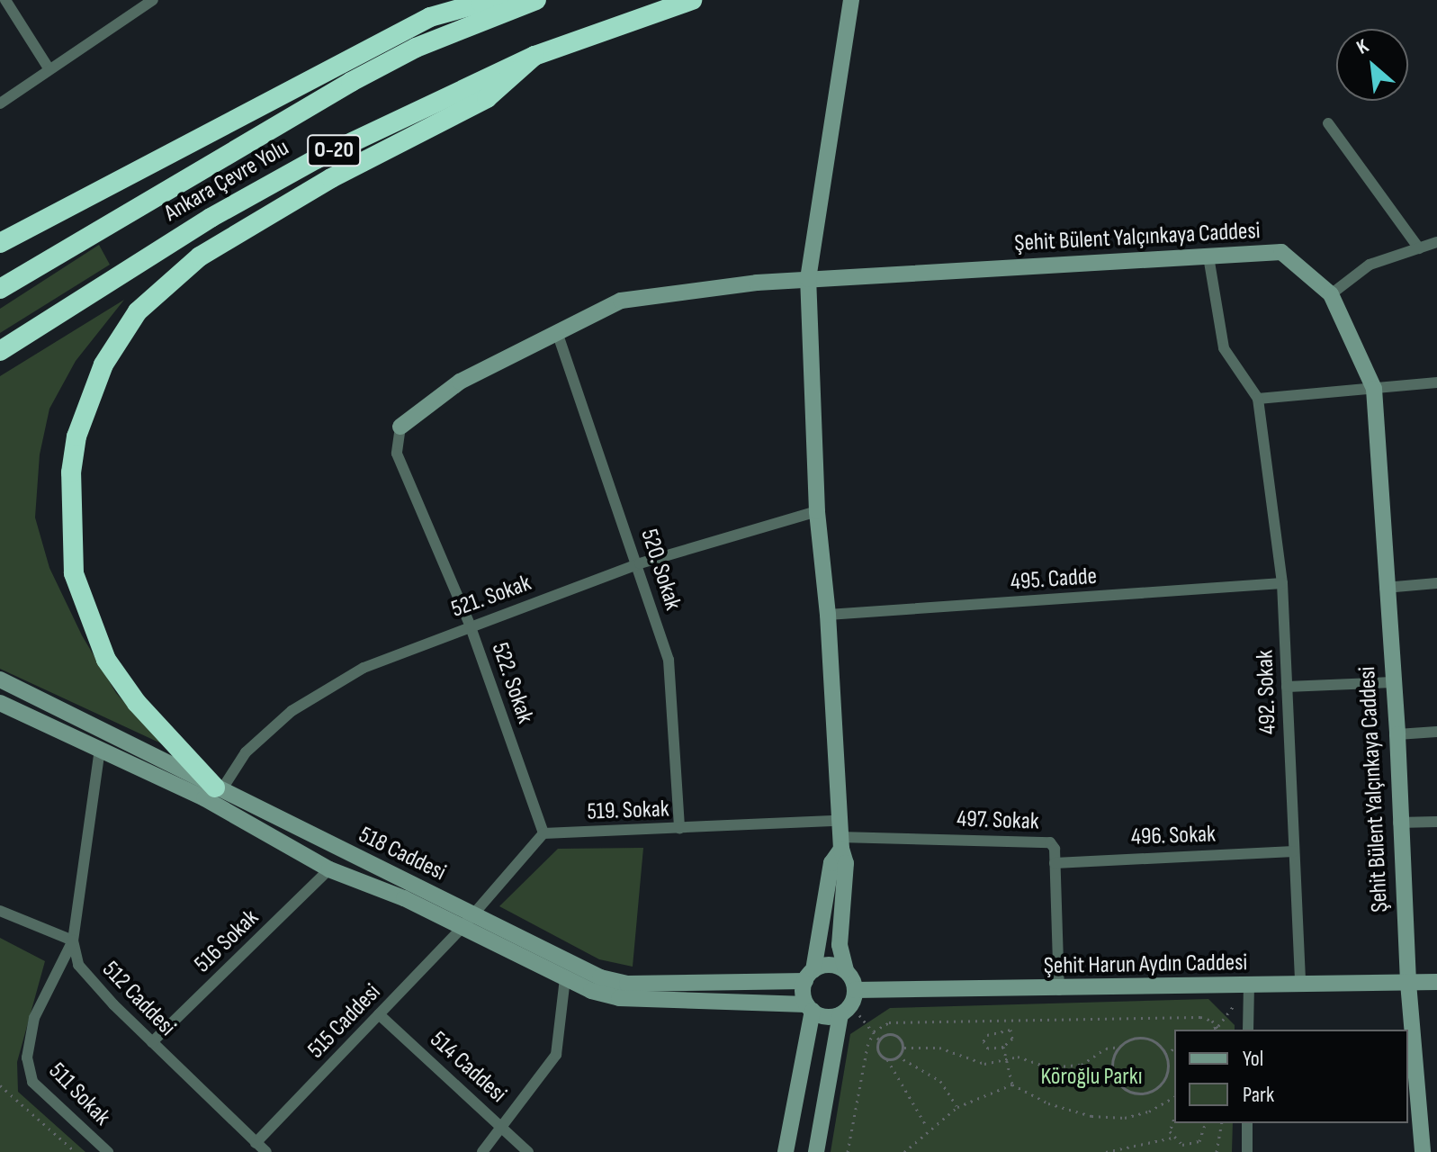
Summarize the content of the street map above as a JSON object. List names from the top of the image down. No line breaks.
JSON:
{"streets":{"highway":["O-20","Ankara Çevre Yolu"],"street":["Şehit Bülent Yalçınkaya Caddesi","520. Sokak","495. Cadde","521. Sokak","522. Sokak","492. Sokak","519. Sokak","497. Sokak","496. Sokak","518 Caddesi","516 Sokak","Şehit Harun Aydın Caddesi","512 Caddesi","515 Caddesi","514 Caddesi","511 Sokak"]},"crossings":[["Şehit Bülent Yalçınkaya Caddesi","520. Sokak"],["Şehit Bülent Yalçınkaya Caddesi","522. Sokak"],["Şehit Bülent Yalçınkaya Caddesi","Şehit Harun Aydın Caddesi"],["520. Sokak","521. Sokak"],["520. Sokak","519. Sokak"],["495. Cadde","492. Sokak"],["521. Sokak","522. Sokak"],["521. Sokak","518 Caddesi"],["522. Sokak","519. Sokak"],["492. Sokak","496. Sokak"],["492. Sokak","Şehit Harun Aydın Caddesi"],["519. Sokak","497. Sokak"],["497. Sokak","496. Sokak"],["497. Sokak","Şehit Harun Aydın Caddesi"],["518 Caddesi","516 Sokak"],["518 Caddesi","Şehit Harun Aydın Caddesi"],["518 Caddesi","515 Caddesi"],["516 Sokak","512 Caddesi"],["512 Caddesi","515 Caddesi"],["512 Caddesi","511 Sokak"],["515 Caddesi","514 Caddesi"]],"parks":["Köroğlu Parkı"],"legend":["Yol","Park"],"north":"top left"}
